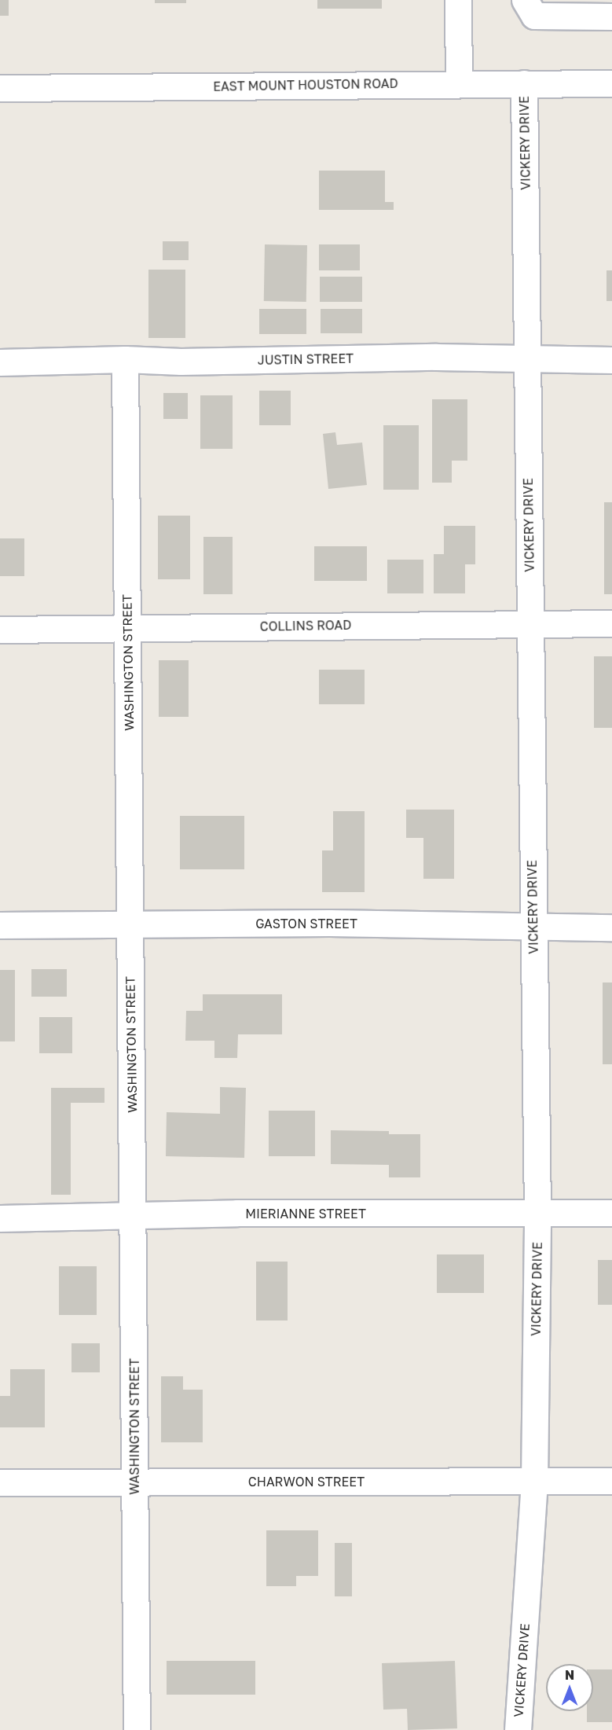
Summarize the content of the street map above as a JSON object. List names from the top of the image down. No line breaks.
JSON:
{"streets":{"street":["EAST MOUNT HOUSTON ROAD","VICKERY DRIVE","JUSTIN STREET","COLLINS ROAD","WASHINGTON STREET","GASTON STREET","MIERIANNE STREET","CHARWON STREET"]},"crossings":[["EAST MOUNT HOUSTON ROAD","VICKERY DRIVE"],["VICKERY DRIVE","JUSTIN STREET"],["VICKERY DRIVE","COLLINS ROAD"],["VICKERY DRIVE","GASTON STREET"],["VICKERY DRIVE","MIERIANNE STREET"],["VICKERY DRIVE","CHARWON STREET"],["JUSTIN STREET","WASHINGTON STREET"],["COLLINS ROAD","WASHINGTON STREET"],["WASHINGTON STREET","GASTON STREET"],["WASHINGTON STREET","MIERIANNE STREET"],["WASHINGTON STREET","CHARWON STREET"]],"north":"top"}
